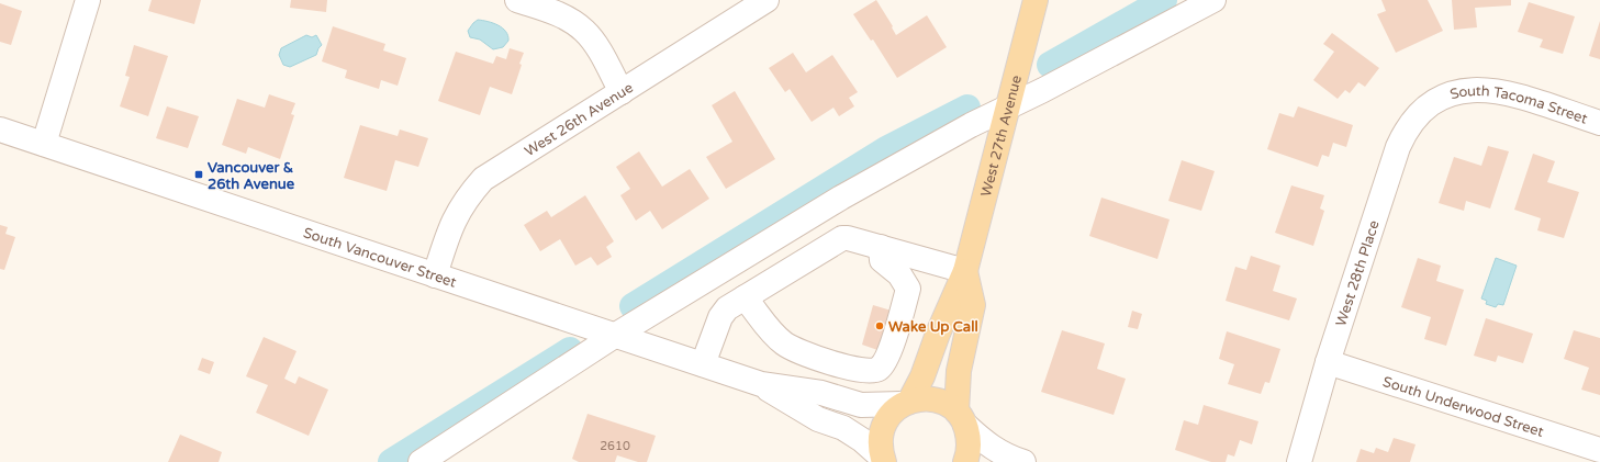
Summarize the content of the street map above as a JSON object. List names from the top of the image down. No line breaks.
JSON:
{"streets":{"main road":["West 27th Avenue"],"street":["South Tacoma Street","West 26th Avenue","South Vancouver Street","West 28th Place","South Underwood Street"]},"crossings":[["South Tacoma Street","West 28th Place"],["West 26th Avenue","South Vancouver Street"],["West 27th Avenue","South Vancouver Street"],["West 28th Place","South Underwood Street"]],"places":{"transit":["Vancouver & 26th Avenue"],"other":["Wake Up Call"]},"house_numbers":["2610"]}
